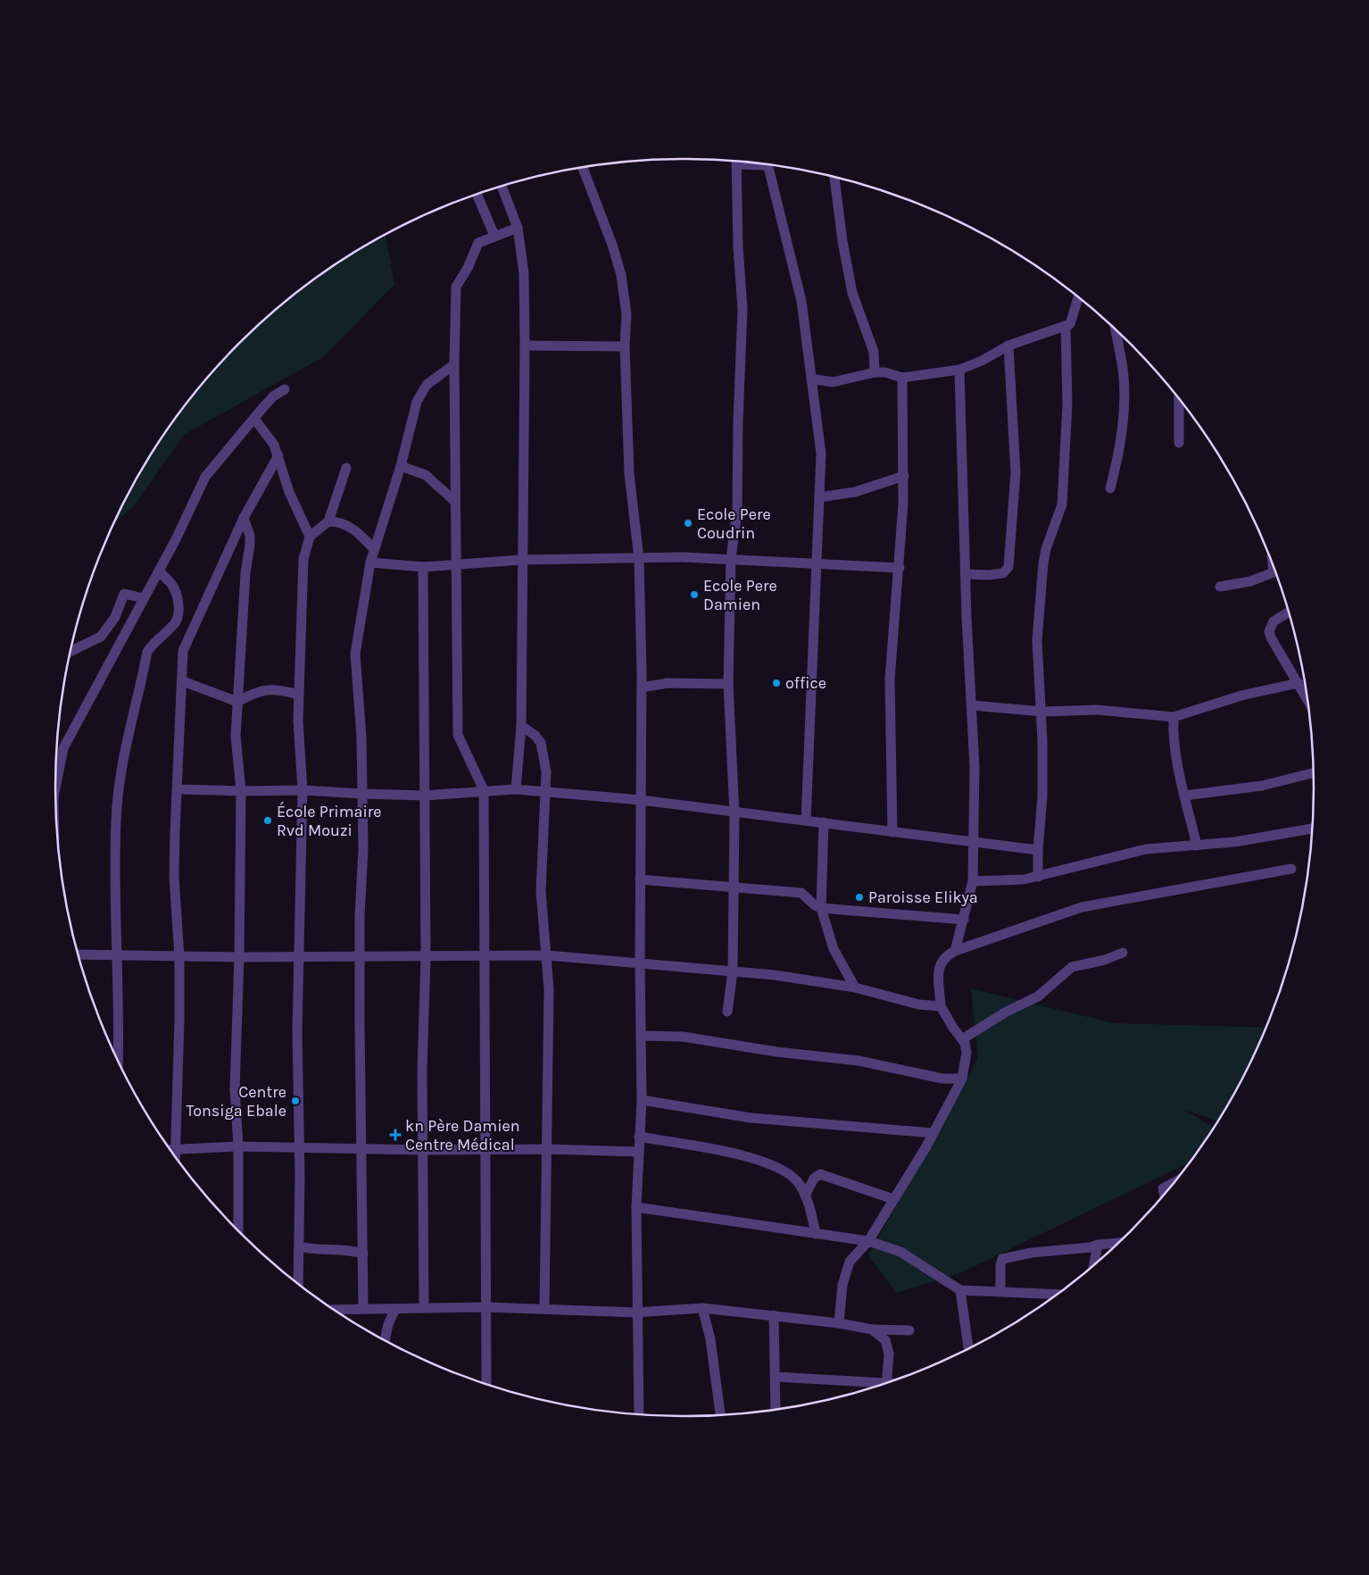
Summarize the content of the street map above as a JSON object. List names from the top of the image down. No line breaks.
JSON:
{"places":{"other":["Ecole Pere Coudrin","Ecole Pere Damien","office","École Primaire Rvd Mouzi","Paroisse Elikya","Centre Tonsiga Ebale"],"health":["kn Père Damien Centre Médical"]}}
